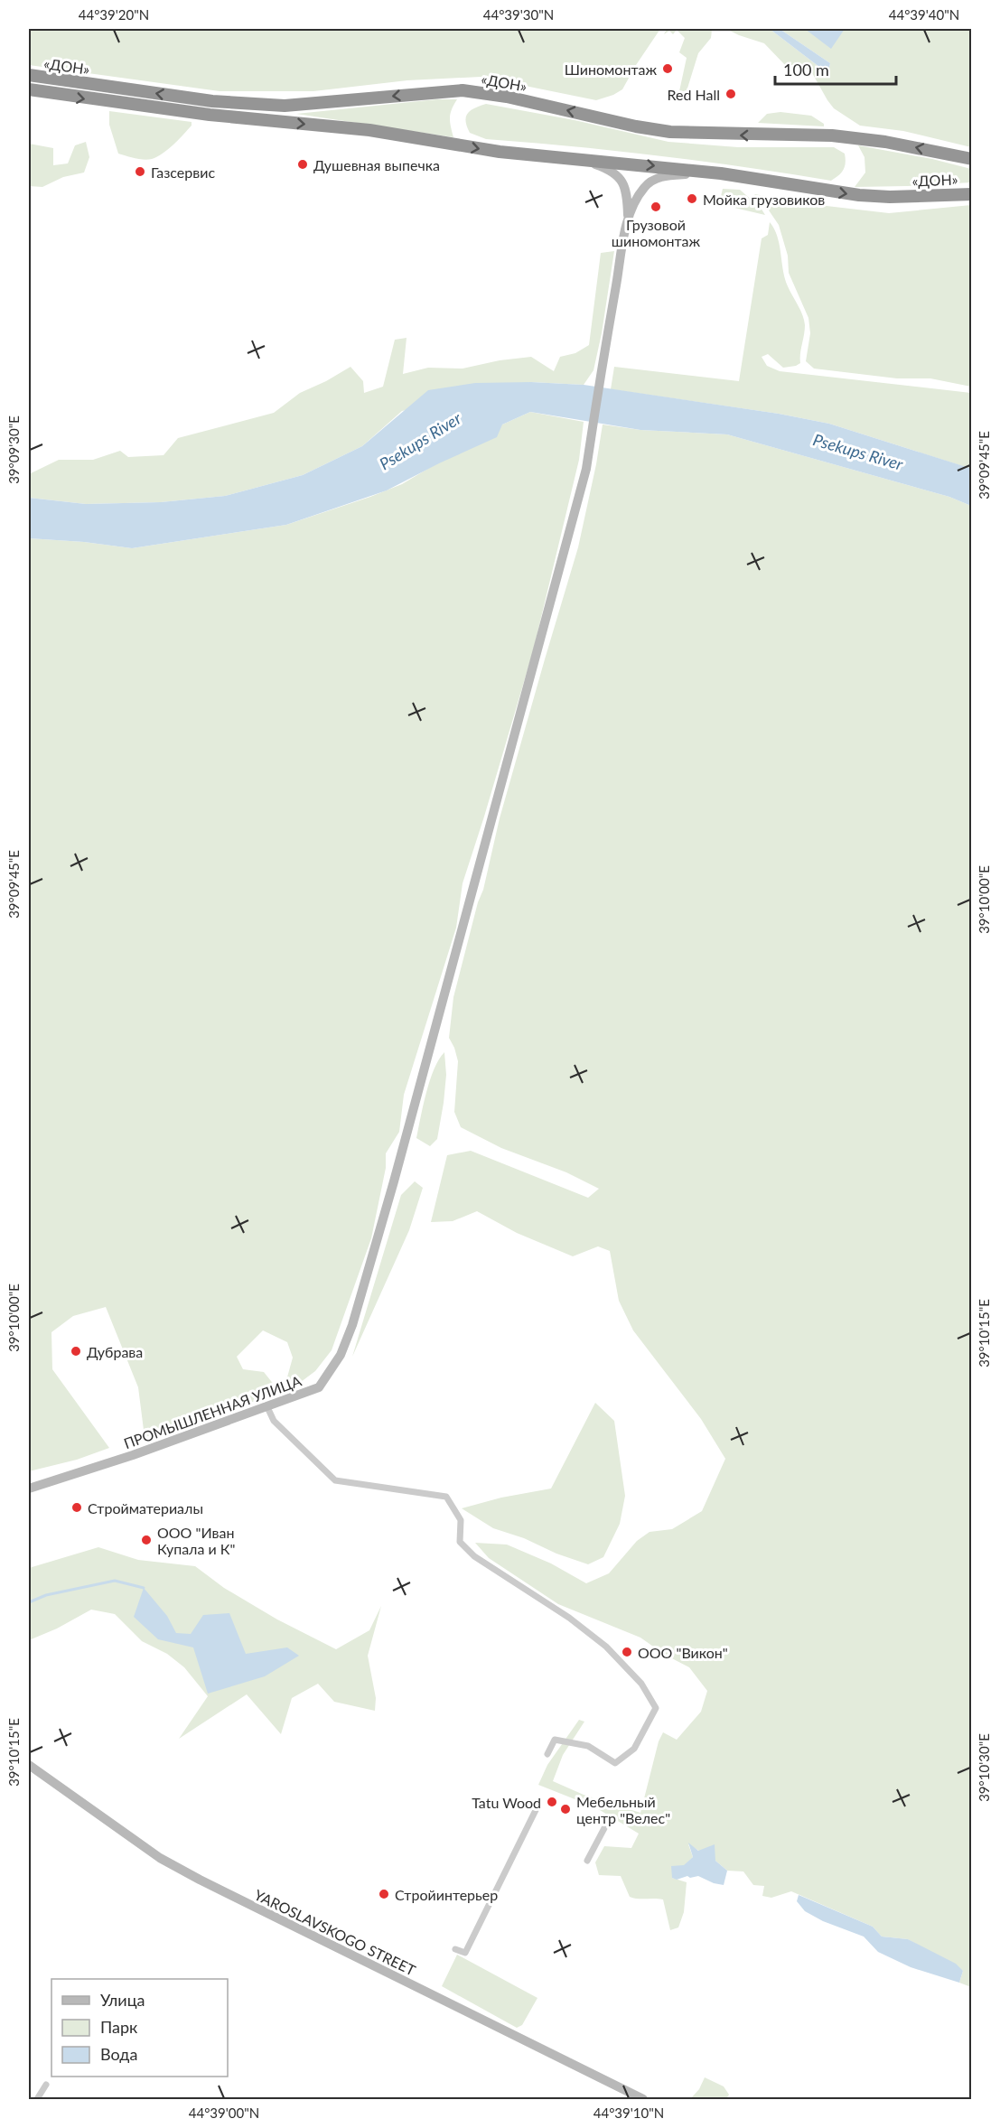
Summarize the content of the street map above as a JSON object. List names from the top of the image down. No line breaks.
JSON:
{"streets":{"highway":["«ДОН»"],"main road":["ПРОМЫШЛЕННАЯ УЛИЦА","YAROSLAVSKOGO STREET"]},"water":["Psekups River"],"places":["Шиномонтаж","Red Hall","Душевная выпечка","Газсервис","Мойка грузовиков","Грузовой шиномонтаж","Дубрава","Стройматериалы","ООО \"Иван Купала и К\"","ООО \"Викон\"","Tatu Wood","Мебельный центр \"Велес\"","Стройинтерьер"],"legend":["Улица","Парк","Вода"],"scale_bar":"100 m","coordinates":["44°39'20\"N","44°39'30\"N","44°39'40\"N","39°09'30\"E","39°09'45\"E","39°10'00\"E","39°10'15\"E","39°10'30\"E","44°39'00\"N","44°39'10\"N"]}
